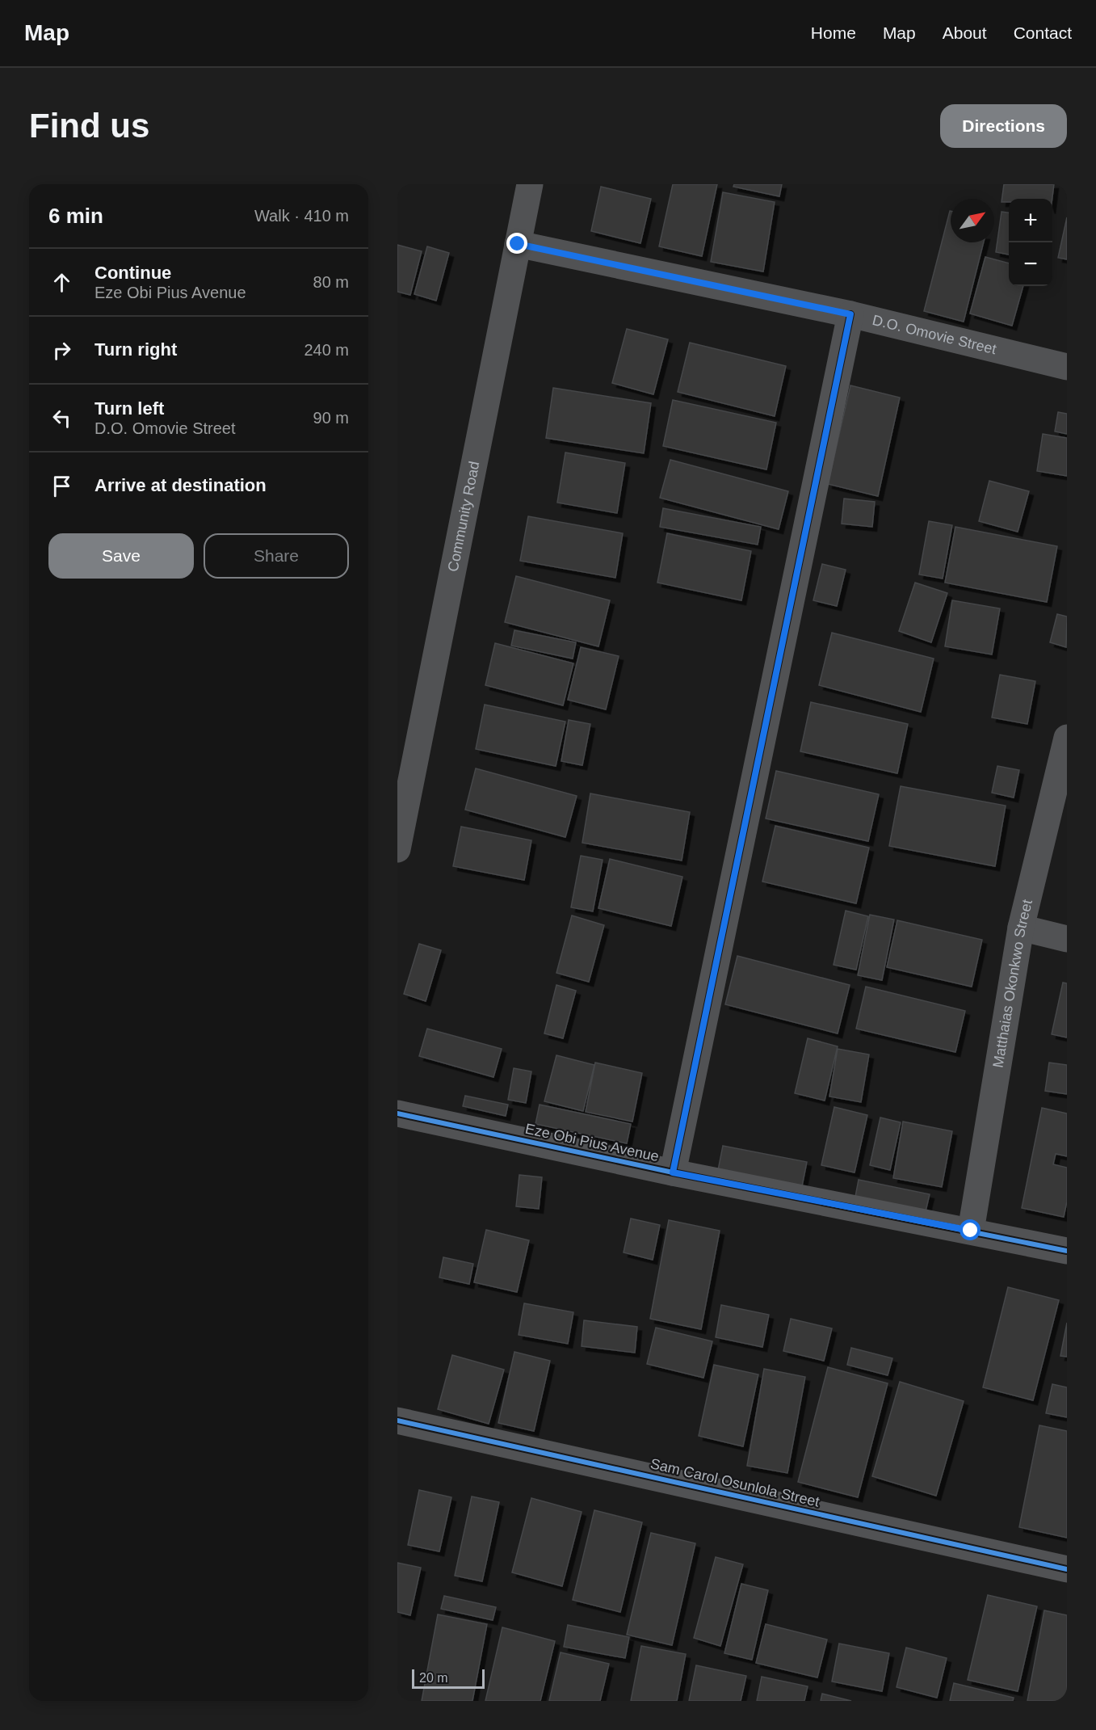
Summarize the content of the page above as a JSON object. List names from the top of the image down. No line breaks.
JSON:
{"streets":{"street":["D.O. Omovie Street","Community Road","Matthaias Okonkwo Street","Eze Obi Pius Avenue","Sam Carol Osunlola Street"]},"crossings":[["D.O. Omovie Street","Community Road"],["Matthaias Okonkwo Street","Eze Obi Pius Avenue"]],"scale_bar":"20 m","north":"top right","page":{"header":"Map","nav":["Home","Map","About","Contact"],"buttons":["Directions",["Save","Share"]],"title":"Find us","heading":["6 min","Walk · 410 m"],"map_buttons":["+","−"],"list":[["Continue","Eze Obi Pius Avenue","80 m"],["Turn right","240 m"],["Turn left","D.O. Omovie Street","90 m"],"Arrive at destination"],"scale":"20 m"}}
